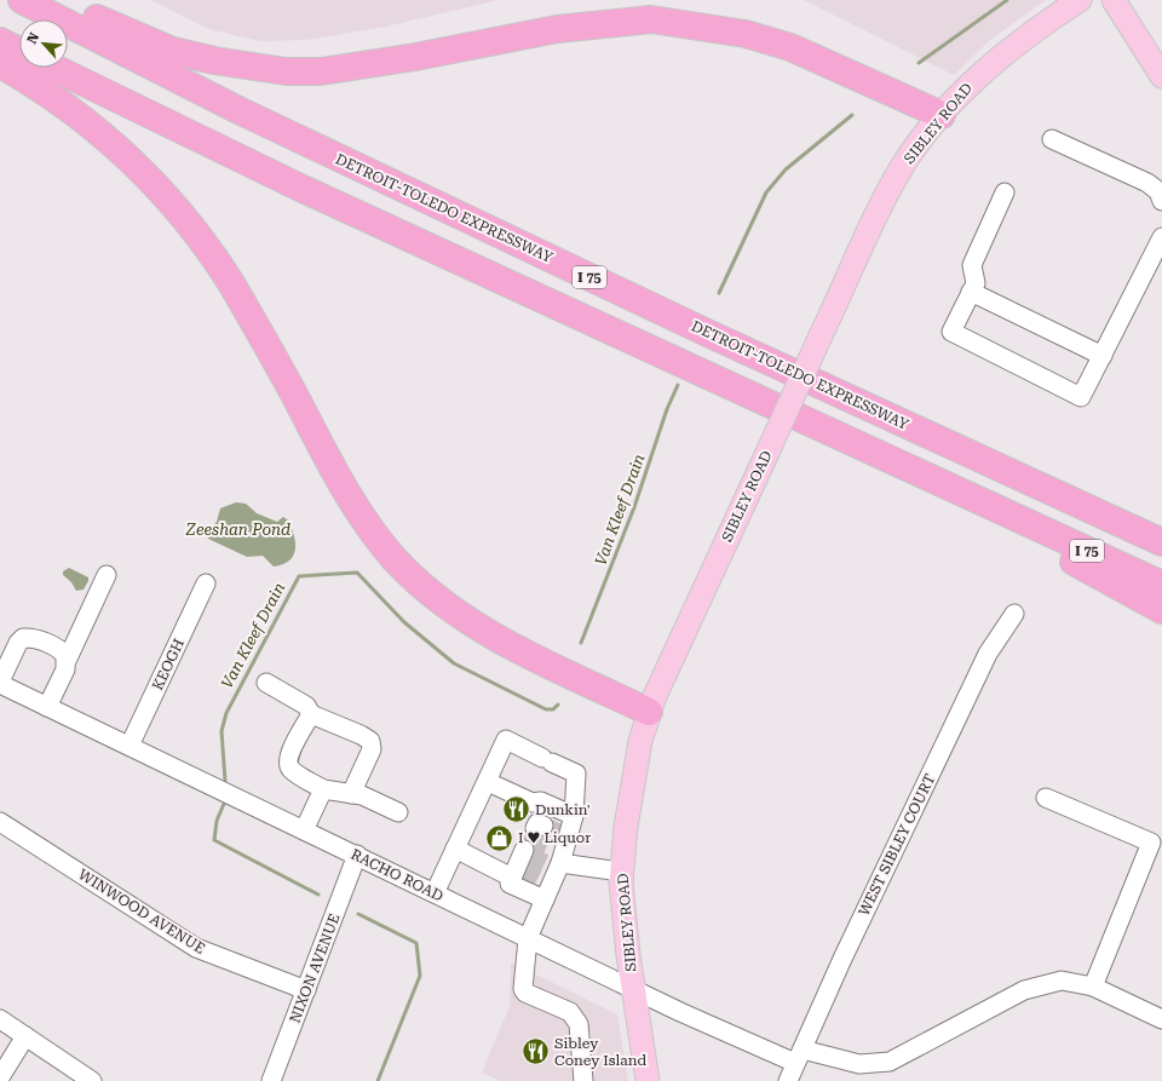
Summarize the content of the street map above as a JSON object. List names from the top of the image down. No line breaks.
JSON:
{"streets":{"highway":["DETROIT-TOLEDO EXPRESSWAY","I 75"],"main road":["SIBLEY ROAD"],"street":["KEOGH","WEST SIBLEY COURT","RACHO ROAD","WINWOOD AVENUE","NIXON AVENUE"]},"crossings":[["SIBLEY ROAD","RACHO ROAD"],["KEOGH","RACHO ROAD"],["WEST SIBLEY COURT","RACHO ROAD"],["RACHO ROAD","NIXON AVENUE"],["WINWOOD AVENUE","NIXON AVENUE"]],"water":["Van Kleef Drain","Zeeshan Pond"],"places":{"restaurant":["Dunkin'","Sibley Coney Island"],"shop":["I ♥ Liquor"]},"north":"top left"}
